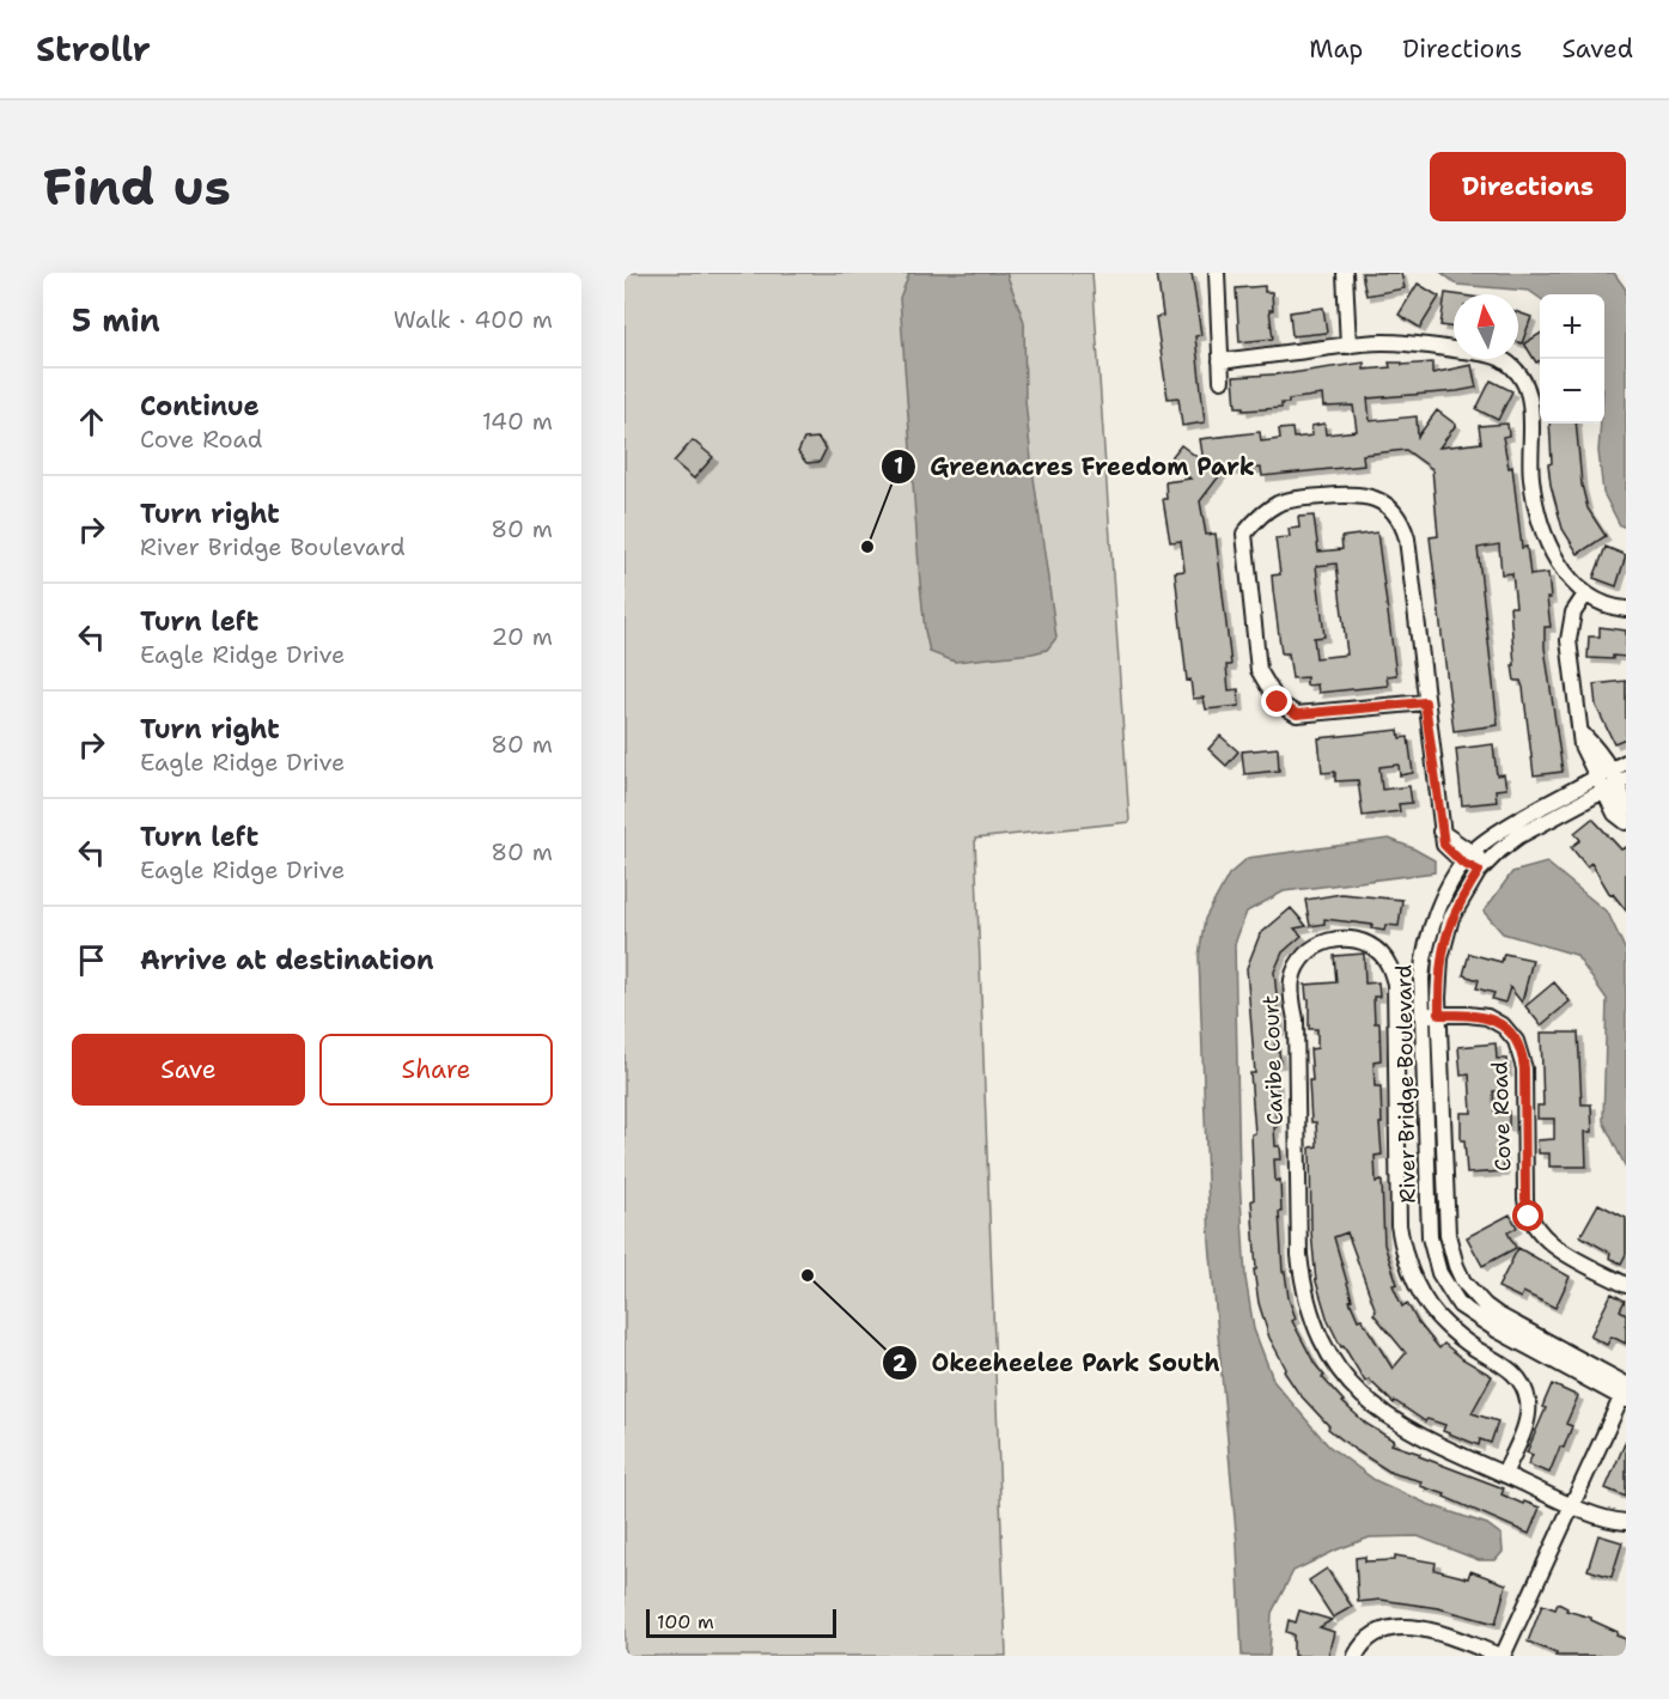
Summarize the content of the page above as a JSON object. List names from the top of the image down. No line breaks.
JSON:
{"streets":{"street":["Caribe Court","River Bridge Boulevard","Cove Road"]},"crossings":[["River Bridge Boulevard","Cove Road"]],"places":["Greenacres Freedom Park","Okeeheelee Park South"],"scale_bar":"100 m","north":"top","page":{"header":"Strollr","nav":["Map","Directions","Saved"],"buttons":["Directions",["Save","Share"]],"title":"Find us","heading":["5 min","Walk · 400 m"],"map_buttons":["+","−"],"list":[["Continue","Cove Road","140 m"],["Turn right","River Bridge Boulevard","80 m"],["Turn left","Eagle Ridge Drive","20 m"],["Turn right","Eagle Ridge Drive","80 m"],["Turn left","Eagle Ridge Drive","80 m"],"Arrive at destination"],"scale":"100 m"}}
